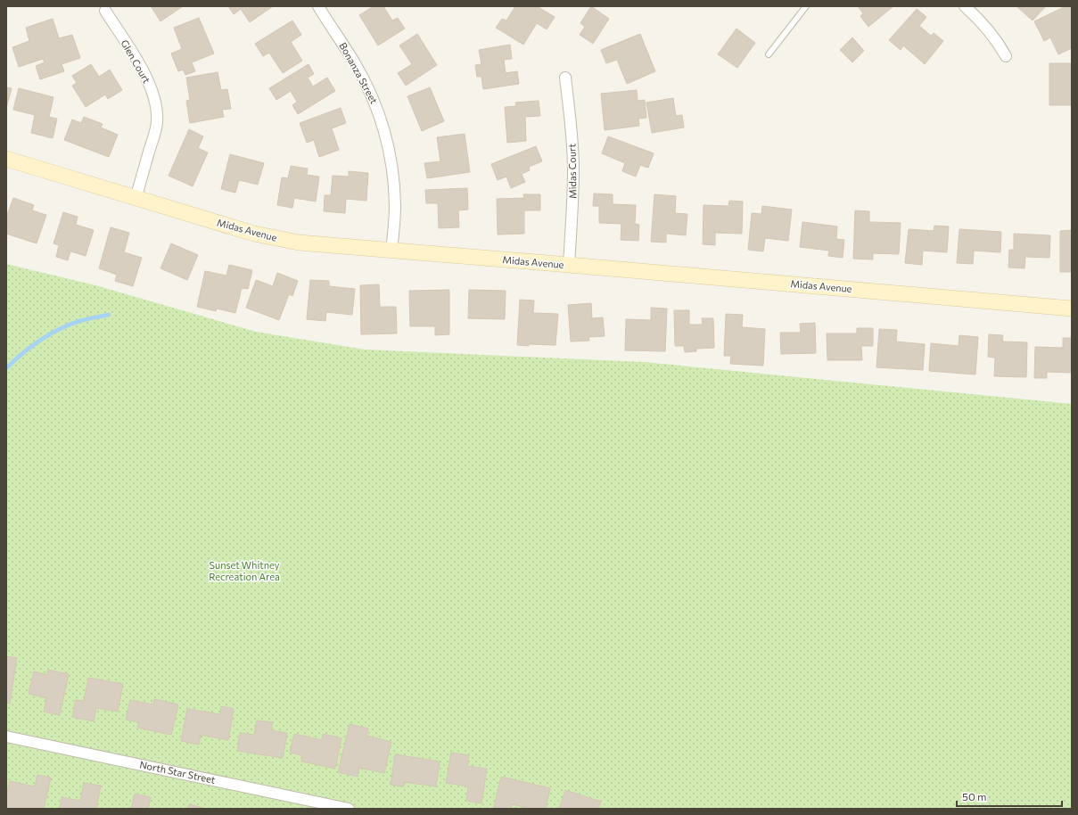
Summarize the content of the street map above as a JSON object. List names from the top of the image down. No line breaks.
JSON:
{"streets":{"street":["Glen Court","Bonanza Street","Midas Court","Midas Avenue","North Star Street"]},"crossings":[["Glen Court","Midas Avenue"],["Bonanza Street","Midas Avenue"],["Midas Court","Midas Avenue"]],"parks":["Sunset Whitney Recreation Area"],"scale_bar":"50 m"}
